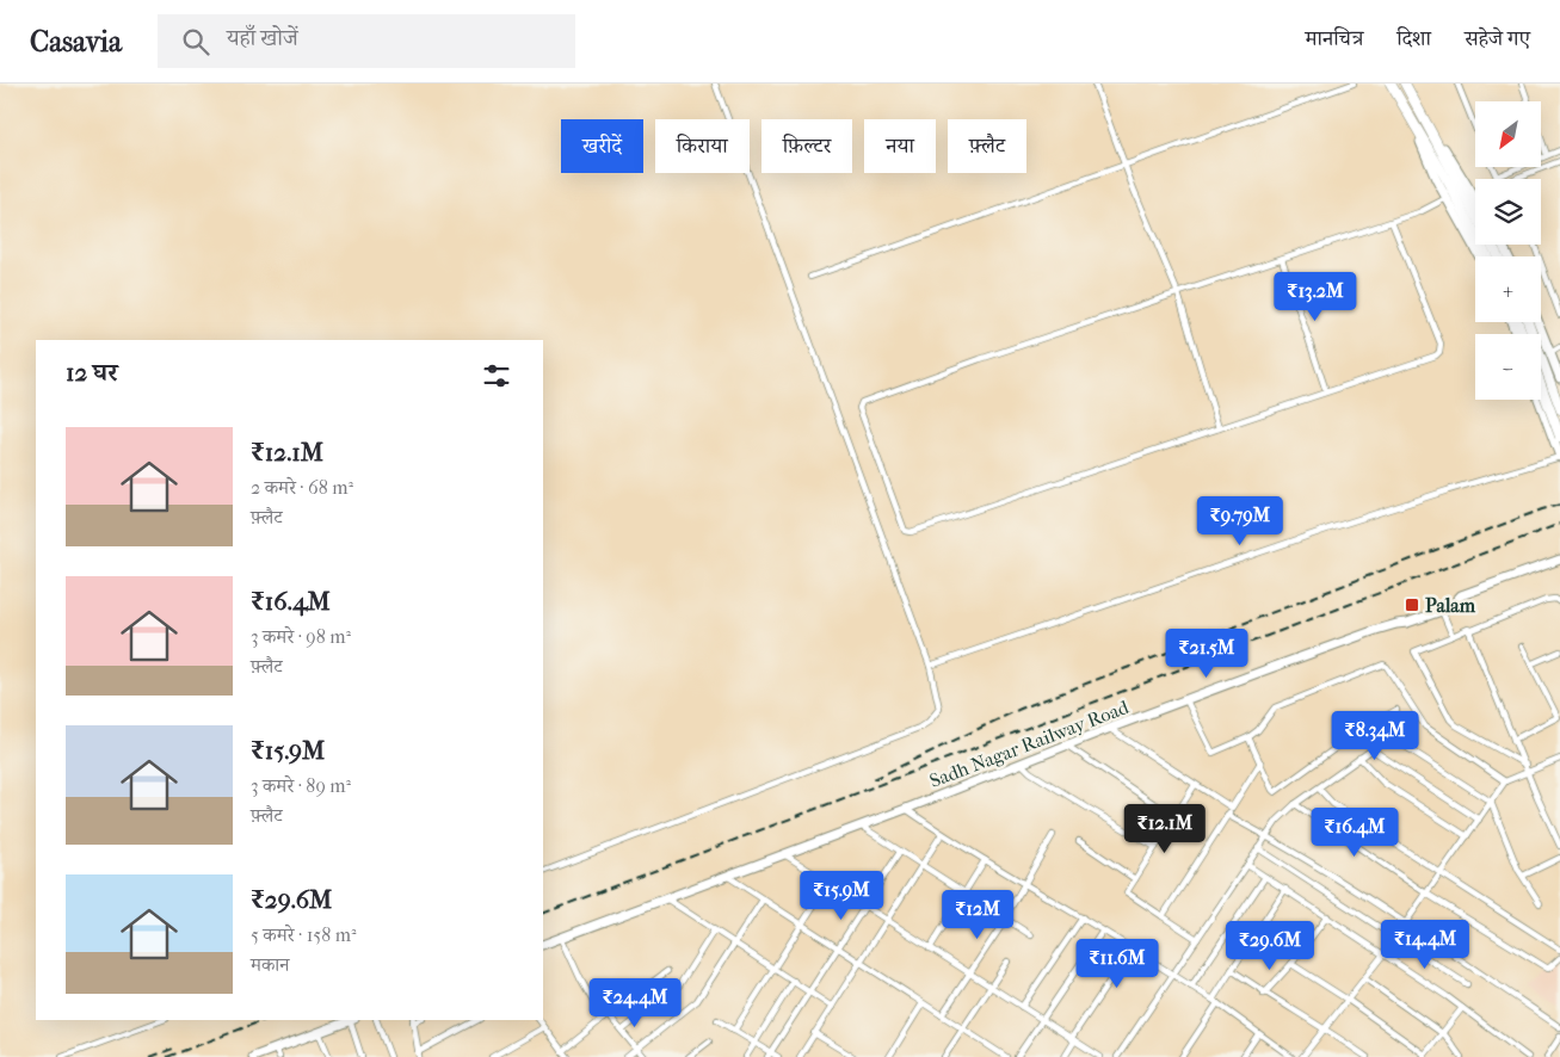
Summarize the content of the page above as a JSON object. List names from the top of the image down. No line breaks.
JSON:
{"streets":{"street":["Sadh Nagar Railway Road"]},"places":{"transit":["Palam"]},"north":"bottom left","page":{"header":"Casavia","search":"यहाँ खोजें","nav":["मानचित्र","दिशा","सहेजे गए"],"map_buttons":["+","−"],"chip":["खरीदें","किराया","फ़िल्टर","नया","फ़्लैट"],"price":["₹13.2M","₹9.79M","₹21.5M","₹8.34M","₹12.1M","₹16.4M","₹15.9M","₹12M","₹14.4M","₹29.6M","₹11.6M","₹24.4M"],"heading":"12 घर","list":[{"name":"₹12.1M","note":"2 कमरे · 68 m² · फ़्लैट"},{"name":"₹16.4M","note":"3 कमरे · 98 m² · फ़्लैट"},{"name":"₹15.9M","note":"3 कमरे · 89 m² · फ़्लैट"},{"name":"₹29.6M","note":"5 कमरे · 158 m² · मकान"}]}}
